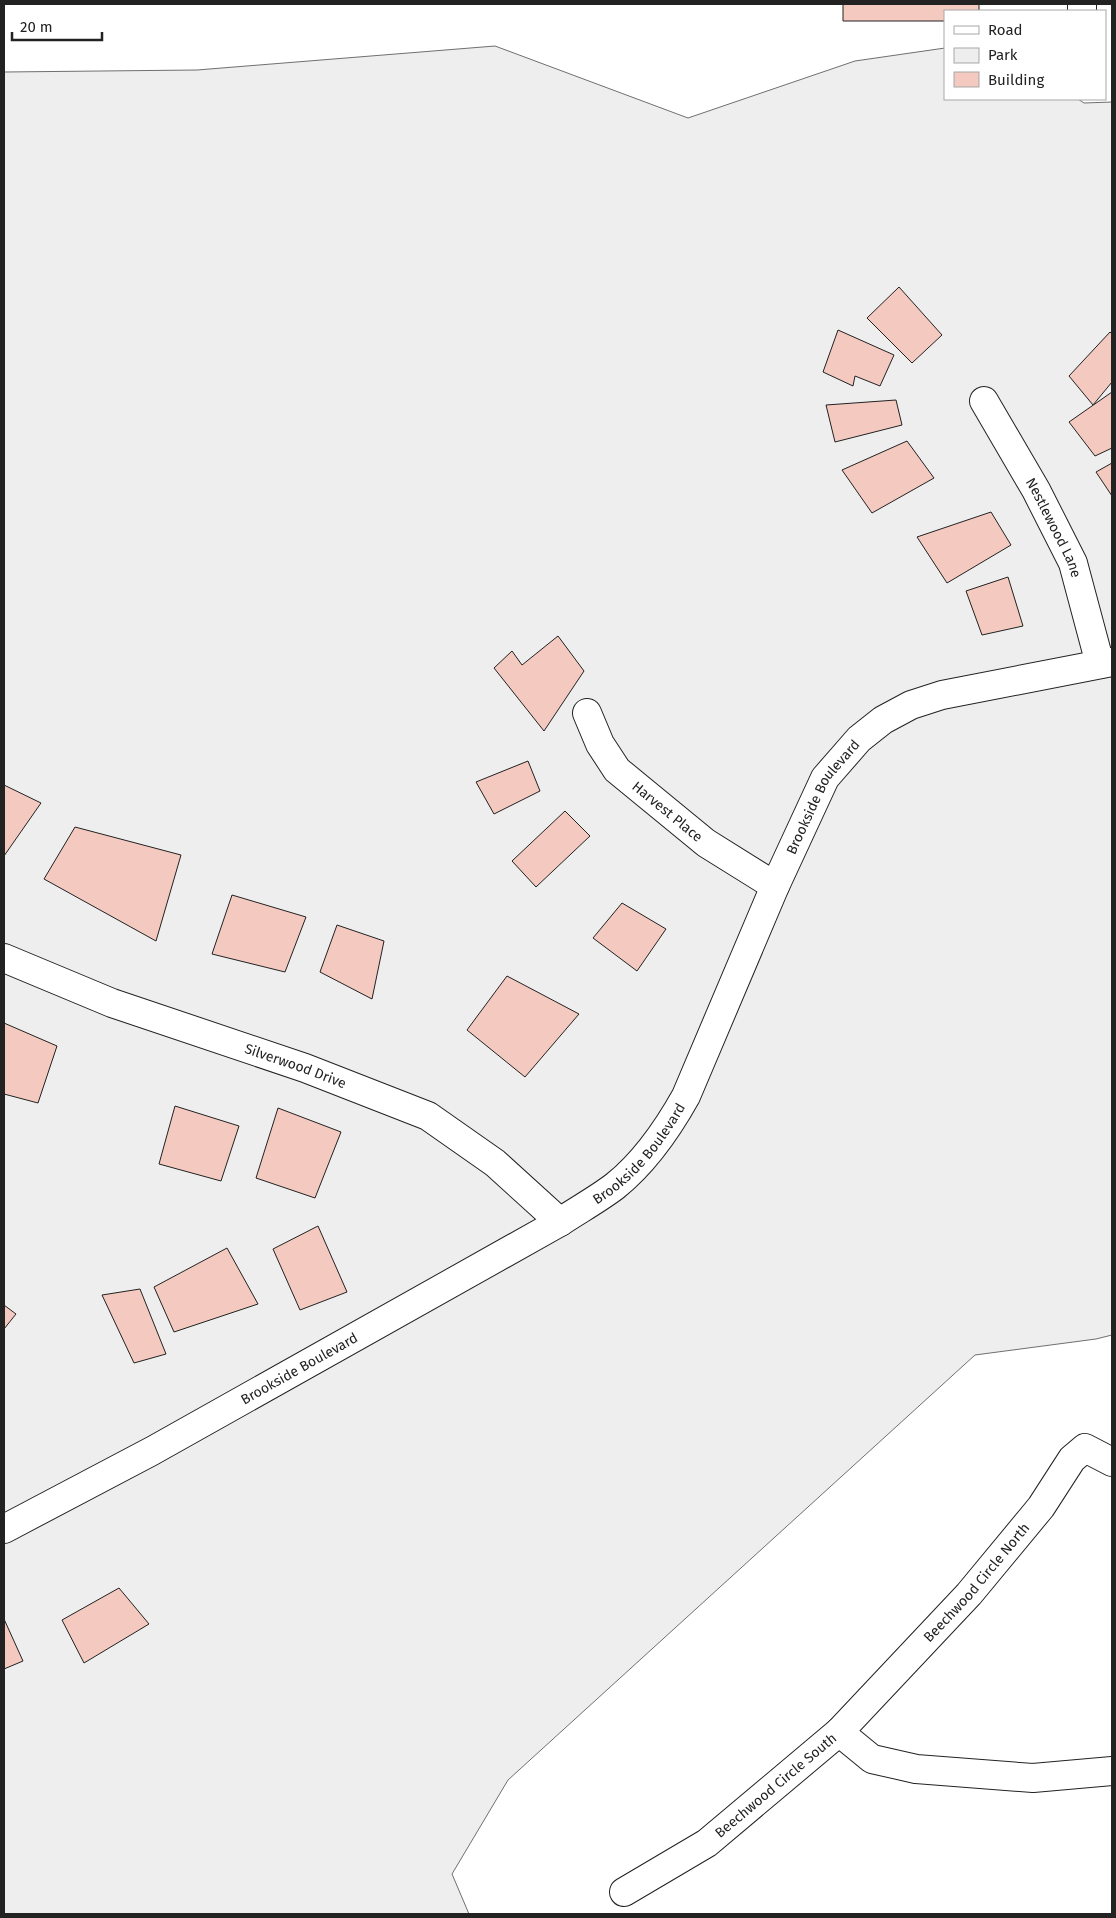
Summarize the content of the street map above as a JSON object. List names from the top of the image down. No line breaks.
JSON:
{"streets":{"street":["Nestlewood Lane","Brookside Boulevard","Harvest Place","Silverwood Drive","Beechwood Circle North","Beechwood Circle South"]},"crossings":[["Nestlewood Lane","Brookside Boulevard"],["Brookside Boulevard","Harvest Place"],["Brookside Boulevard","Silverwood Drive"],["Beechwood Circle North","Beechwood Circle South"]],"legend":["Road","Park","Building"],"scale_bar":"20 m"}
